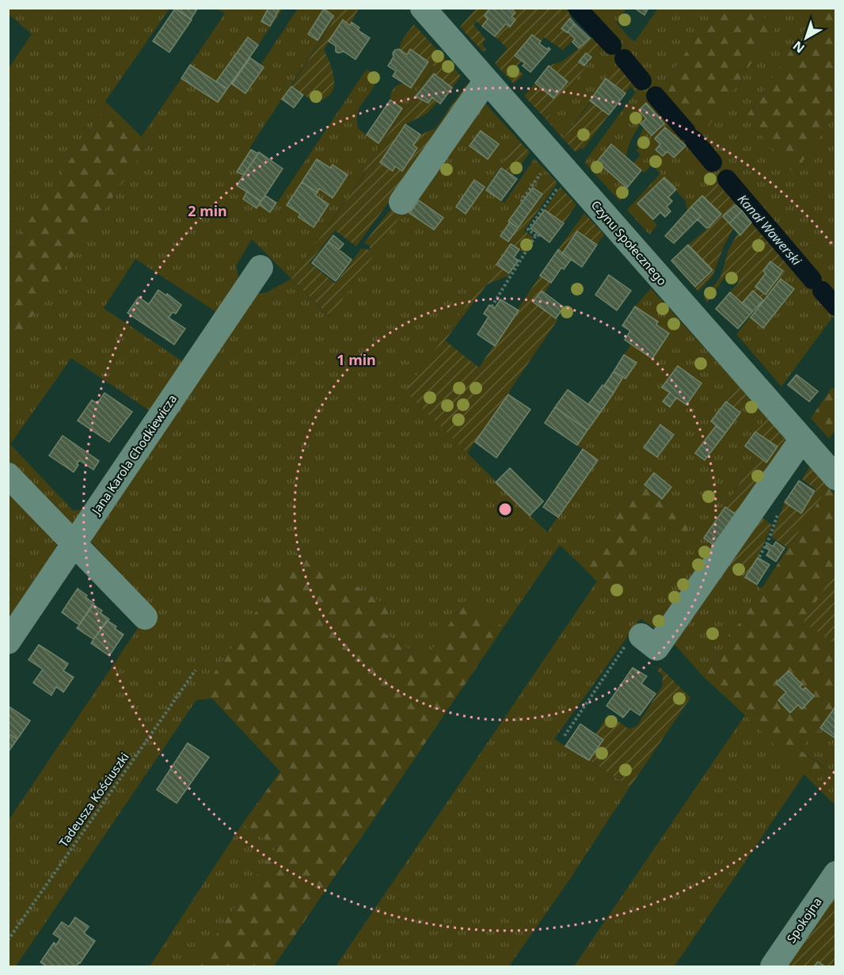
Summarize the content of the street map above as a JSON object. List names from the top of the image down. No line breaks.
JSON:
{"streets":{"street":["Czynu Społecznego","Jana Karola Chodkiewicza","Spokojna"],"path":["Tadeusza Kościuszki"]},"water":["Kanał Wawerski"],"north":"bottom left","rings":["2 min","1 min"]}
